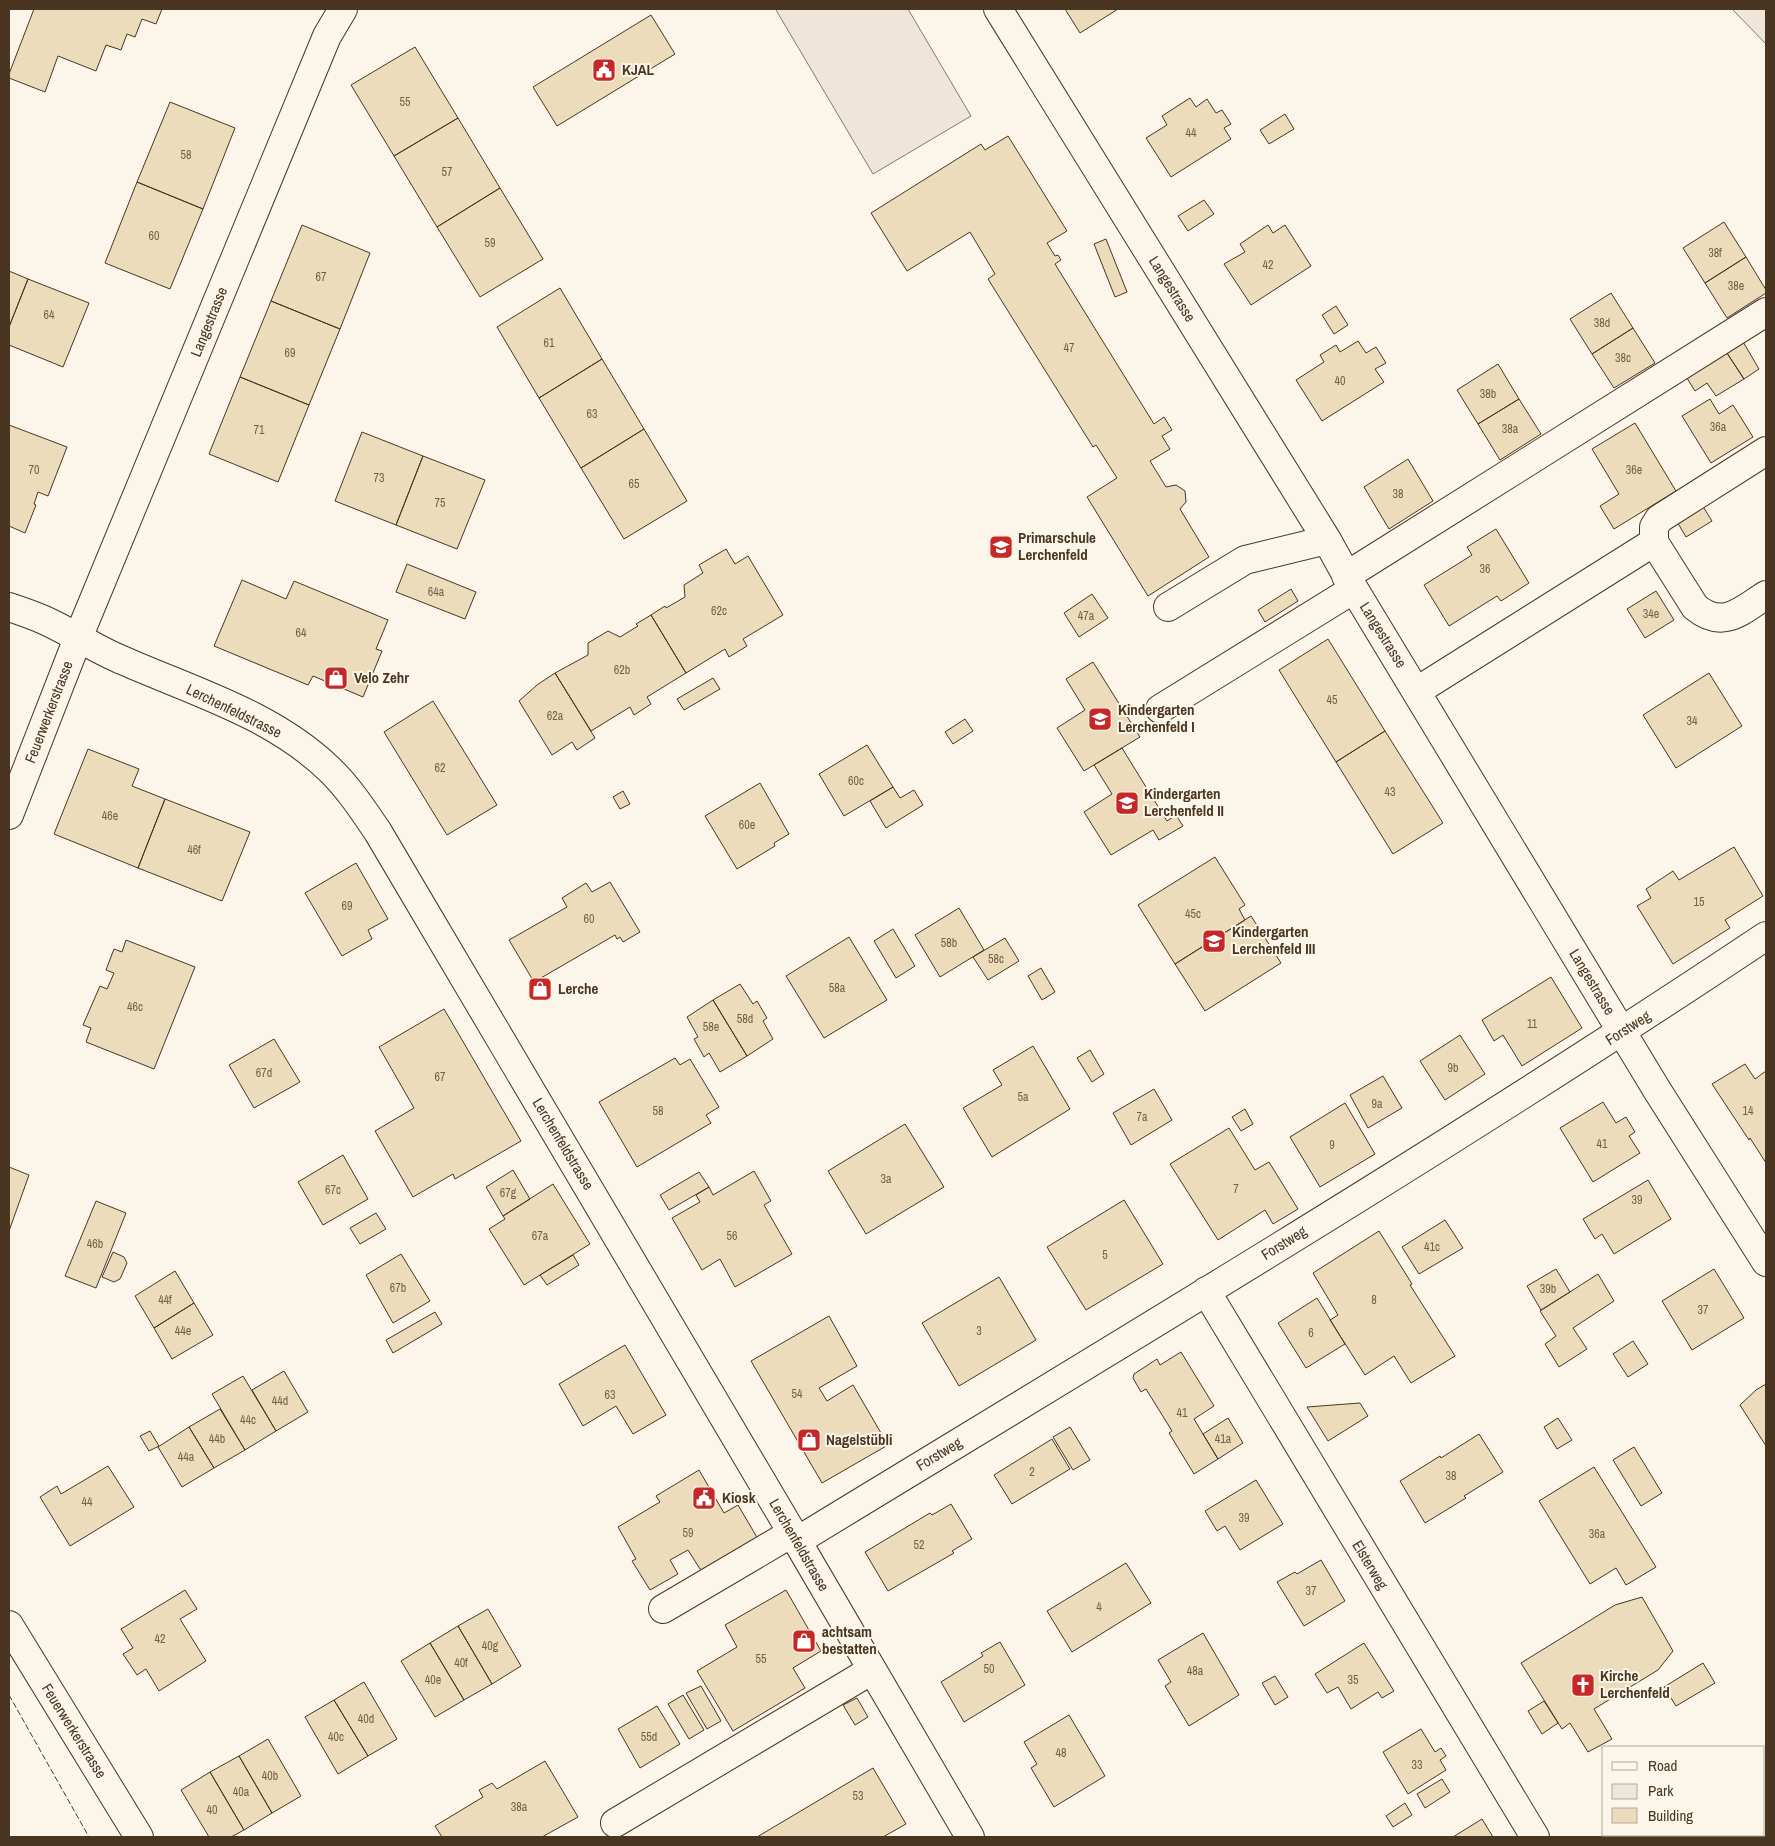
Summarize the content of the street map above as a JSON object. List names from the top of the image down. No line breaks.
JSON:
{"streets":{"street":["Langestrasse","Lerchenfeldstrasse","Feuerwerkerstrasse","Forstweg","Elsterweg"]},"crossings":[["Langestrasse","Lerchenfeldstrasse"],["Langestrasse","Feuerwerkerstrasse"],["Langestrasse","Forstweg"],["Lerchenfeldstrasse","Feuerwerkerstrasse"],["Lerchenfeldstrasse","Forstweg"],["Forstweg","Elsterweg"]],"places":{"public building":["KJAL","Kiosk"],"school or university":["Primarschule Lerchenfeld","Kindergarten Lerchenfeld I","Kindergarten Lerchenfeld II","Kindergarten Lerchenfeld III"],"shop":["Velo Zehr","Lerche","Nagelstübli","achtsam bestatten"],"church":["Kirche Lerchenfeld"]},"house_numbers":["55","44","58","57","60","59","38f","42","67","38e","64","38d","61","47","69","38c","40","38b","63","36a","38a","71","70","36e","73","65","38","75","36","64a","62c","34e","47a","64","62b","45","62a","34","62","60c","43","46e","60e","46f","15","69","45c","60","58b","58c","58a","46c","58d","11","58e","9b","67d","67","5a","9a","58","14","7a","41","9","3a","7","67c","67g","39","67a","56","46b","41c","5","67b","39b","44f","8","37","44e","3","6","54","63","44d","41","44c","44b","41a","44a","2","38","44","39","59","36a","52","37","4","42","40g","55","40f","50","48a","40e","35","40d","40c","55d","48","33","40b","40a","53","38a","40"],"legend":["Road","Park","Building"]}
